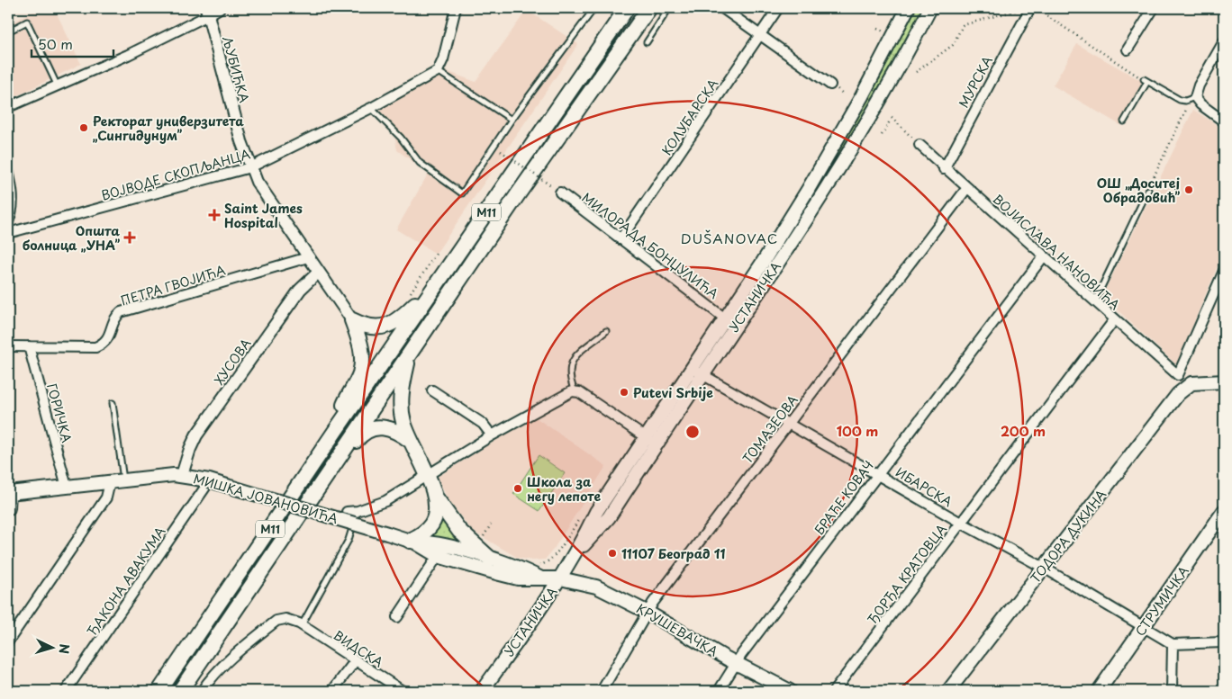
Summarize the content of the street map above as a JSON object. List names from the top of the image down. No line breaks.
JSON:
{"streets":{"highway":["M11"],"main road":["УСТАНИЧКА","МИШКА ЈОВАНОВИЋА","ТОДОРА ДУКИНА","СТРУМИЧКА","КРУШЕВАЧКА"],"street":["ЉУБИЋКА","МУРСКА","КОЛУБАРСКА","ВОЈВОДЕ СКОПЉАНЦА","МИЛОРАДА БОНЏУЛИЋА","ВОЈИСЛАВА НАНОВИЋА","ПЕТРА ГВОЈИЋА","ХУСОВА","ГОРИЧКА","ТОМАЗЕОВА","ИБАРСКА","БРАЋЕ КОВАЧ","ЂОРЂА КРАТОВЦА","ЂАКОНА АВАКУМА","ВИДСКА"]},"crossings":[["ЉУБИЋКА","ВОЈВОДЕ СКОПЉАНЦА"],["ЉУБИЋКА","ПЕТРА ГВОЈИЋА"],["ЉУБИЋКА","ХУСОВА"],["МУРСКА","ВОЈИСЛАВА НАНОВИЋА"],["КОЛУБАРСКА","МИЛОРАДА БОНЏУЛИЋА"],["МИЛОРАДА БОНЏУЛИЋА","УСТАНИЧКА"],["ВОЈИСЛАВА НАНОВИЋА","ТОМАЗЕОВА"],["ВОЈИСЛАВА НАНОВИЋА","БРАЋЕ КОВАЧ"],["ВОЈИСЛАВА НАНОВИЋА","ЂОРЂА КРАТОВЦА"],["ПЕТРА ГВОЈИЋА","ГОРИЧКА"],["УСТАНИЧКА","ИБАРСКА"],["УСТАНИЧКА","КРУШЕВАЧКА"],["ХУСОВА","МИШКА ЈОВАНОВИЋА"],["ГОРИЧКА","МИШКА ЈОВАНОВИЋА"],["ТОМАЗЕОВА","ИБАРСКА"],["ТОМАЗЕОВА","КРУШЕВАЧКА"],["ИБАРСКА","БРАЋЕ КОВАЧ"],["ИБАРСКА","ТОДОРА ДУКИНА"],["ИБАРСКА","ЂОРЂА КРАТОВЦА"],["ИБАРСКА","СТРУМИЧКА"],["БРАЋЕ КОВАЧ","КРУШЕВАЧКА"],["МИШКА ЈОВАНОВИЋА","ЂАКОНА АВАКУМА"],["МИШКА ЈОВАНОВИЋА","КРУШЕВАЧКА"]],"districts":["DUŠANOVAC"],"places":{"other":["Ректорат универзитета „Сингидунум”","ОШ „Доситеј Обрадовић”","Putevi Srbije","Школа за негу лепоте","11107 Београд 11"],"health":["Saint James Hospital","Општа болница „УНА”"]},"scale_bar":"50 m","north":"right","rings":["100 m","200 m"]}
